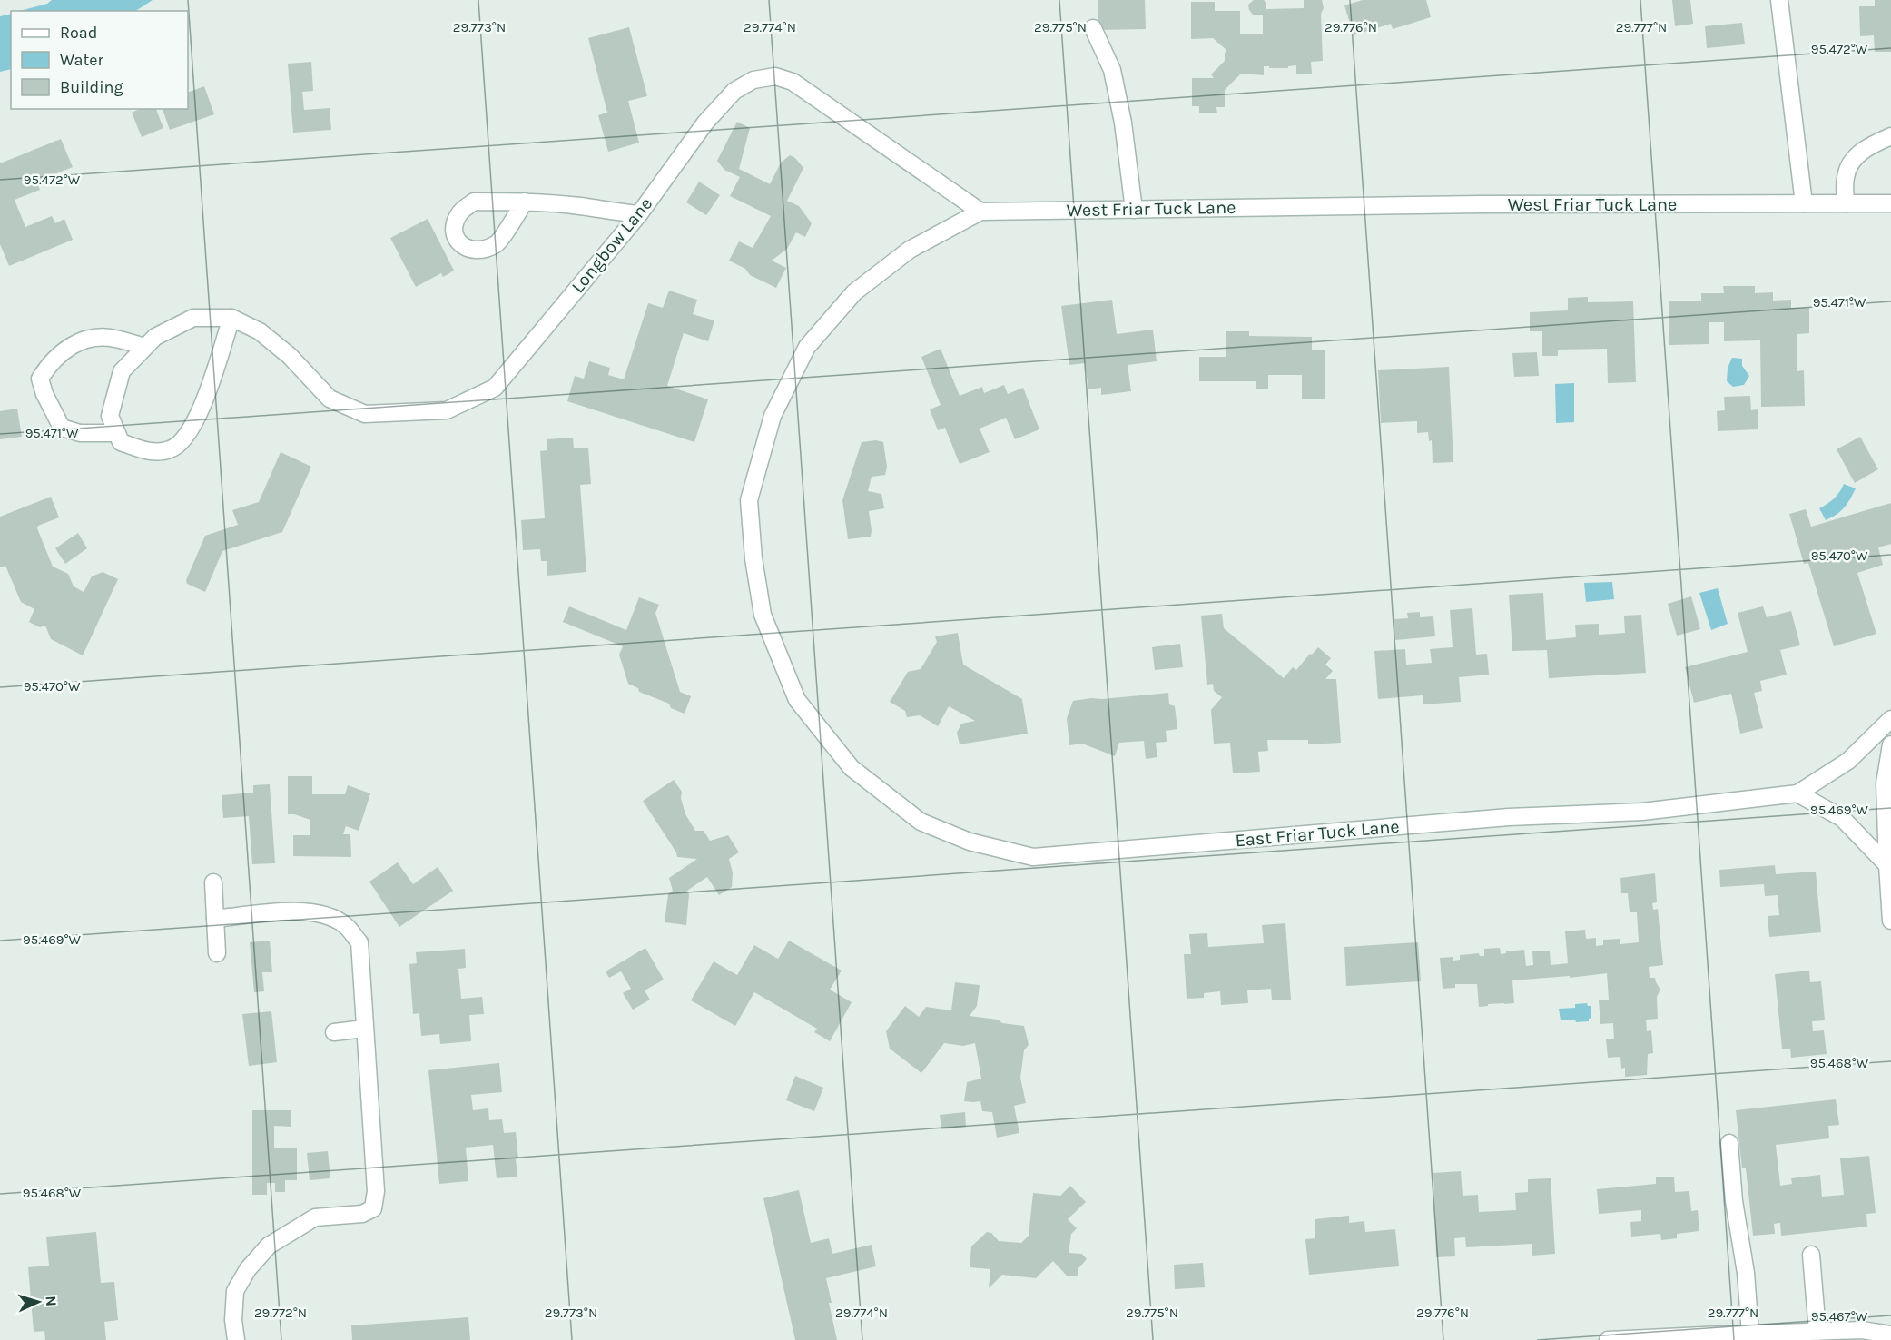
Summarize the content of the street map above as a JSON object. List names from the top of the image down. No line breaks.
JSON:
{"streets":{"street":["West Friar Tuck Lane","Longbow Lane","East Friar Tuck Lane"]},"crossings":[["West Friar Tuck Lane","Longbow Lane"],["West Friar Tuck Lane","East Friar Tuck Lane"]],"legend":["Road","Water","Building"],"north":"right","coordinates":["29.773°N","29.774°N","29.775°N","29.776°N","29.777°N","95.472°W","95.471°W","95.470°W","95.469°W","95.468°W","29.772°N","95.467°W"]}
